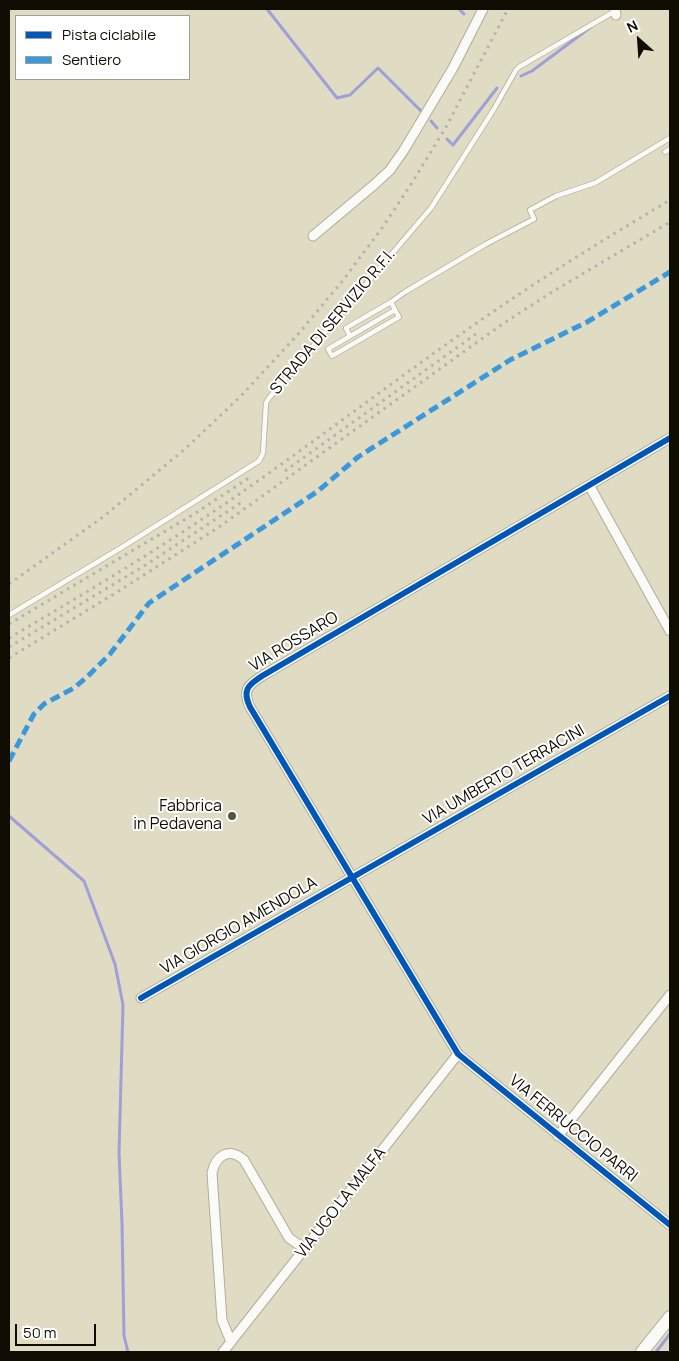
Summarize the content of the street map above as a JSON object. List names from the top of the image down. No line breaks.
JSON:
{"streets":{"street":["VIA ROSSARO","VIA UMBERTO TERRACINI","VIA GIORGIO AMENDOLA","VIA FERRUCCIO PARRI","VIA UGO LA MALFA"],"lane":["STRADA DI SERVIZIO R.F.I."]},"crossings":[["VIA ROSSARO","VIA UMBERTO TERRACINI"],["VIA ROSSARO","VIA GIORGIO AMENDOLA"],["VIA ROSSARO","VIA FERRUCCIO PARRI"],["VIA ROSSARO","VIA UGO LA MALFA"],["VIA UMBERTO TERRACINI","VIA GIORGIO AMENDOLA"],["VIA FERRUCCIO PARRI","VIA UGO LA MALFA"]],"places":["Fabbrica in Pedavena"],"legend":["Pista ciclabile","Sentiero"],"scale_bar":"50 m","north":"top left"}
